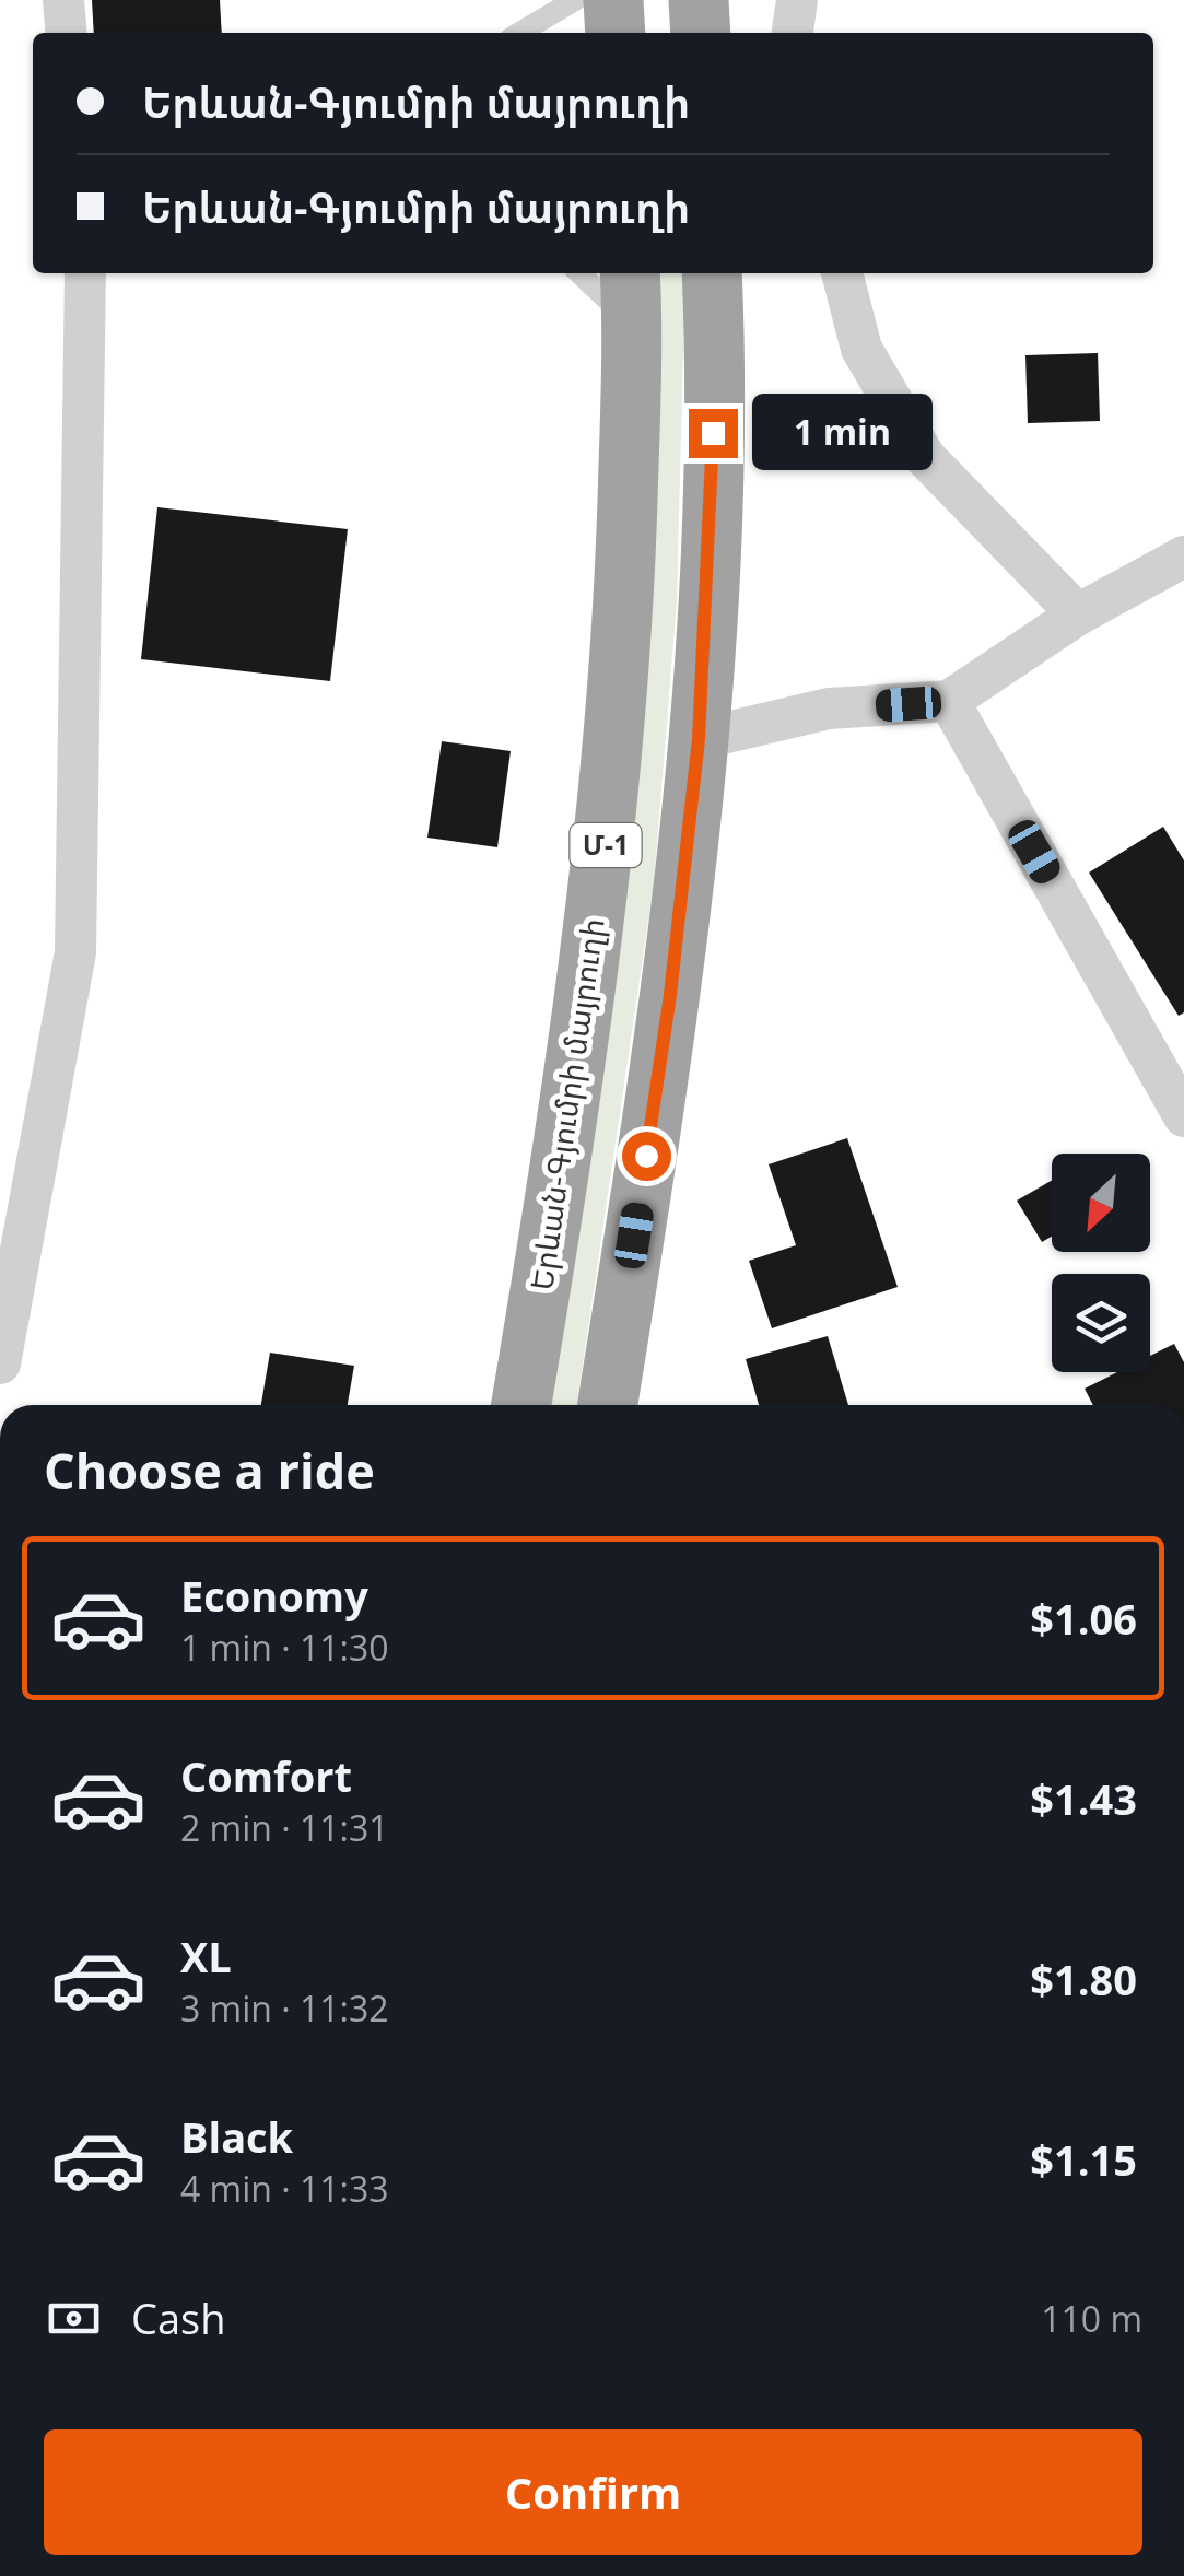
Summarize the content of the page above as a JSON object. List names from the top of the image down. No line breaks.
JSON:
{"streets":{"highway":["Մ-1","Երևան-Գյումրի մայրուղի"]},"north":"bottom left","page":{"banner":["Երևան-Գյումրի մայրուղի","Երևան-Գյումրի մայրուղի"],"bubble":"1 min","heading":"Choose a ride","list":[{"name":"Economy","note":"1 min · 11:30","value":"$1.06"},{"name":"Comfort","note":"2 min · 11:31","value":"$1.43"},{"name":"XL","note":"3 min · 11:32","value":"$1.80"},{"name":"Black","note":"4 min · 11:33","value":"$1.15"}],"pay":["Cash","110 m"],"buttons":"Confirm"}}
